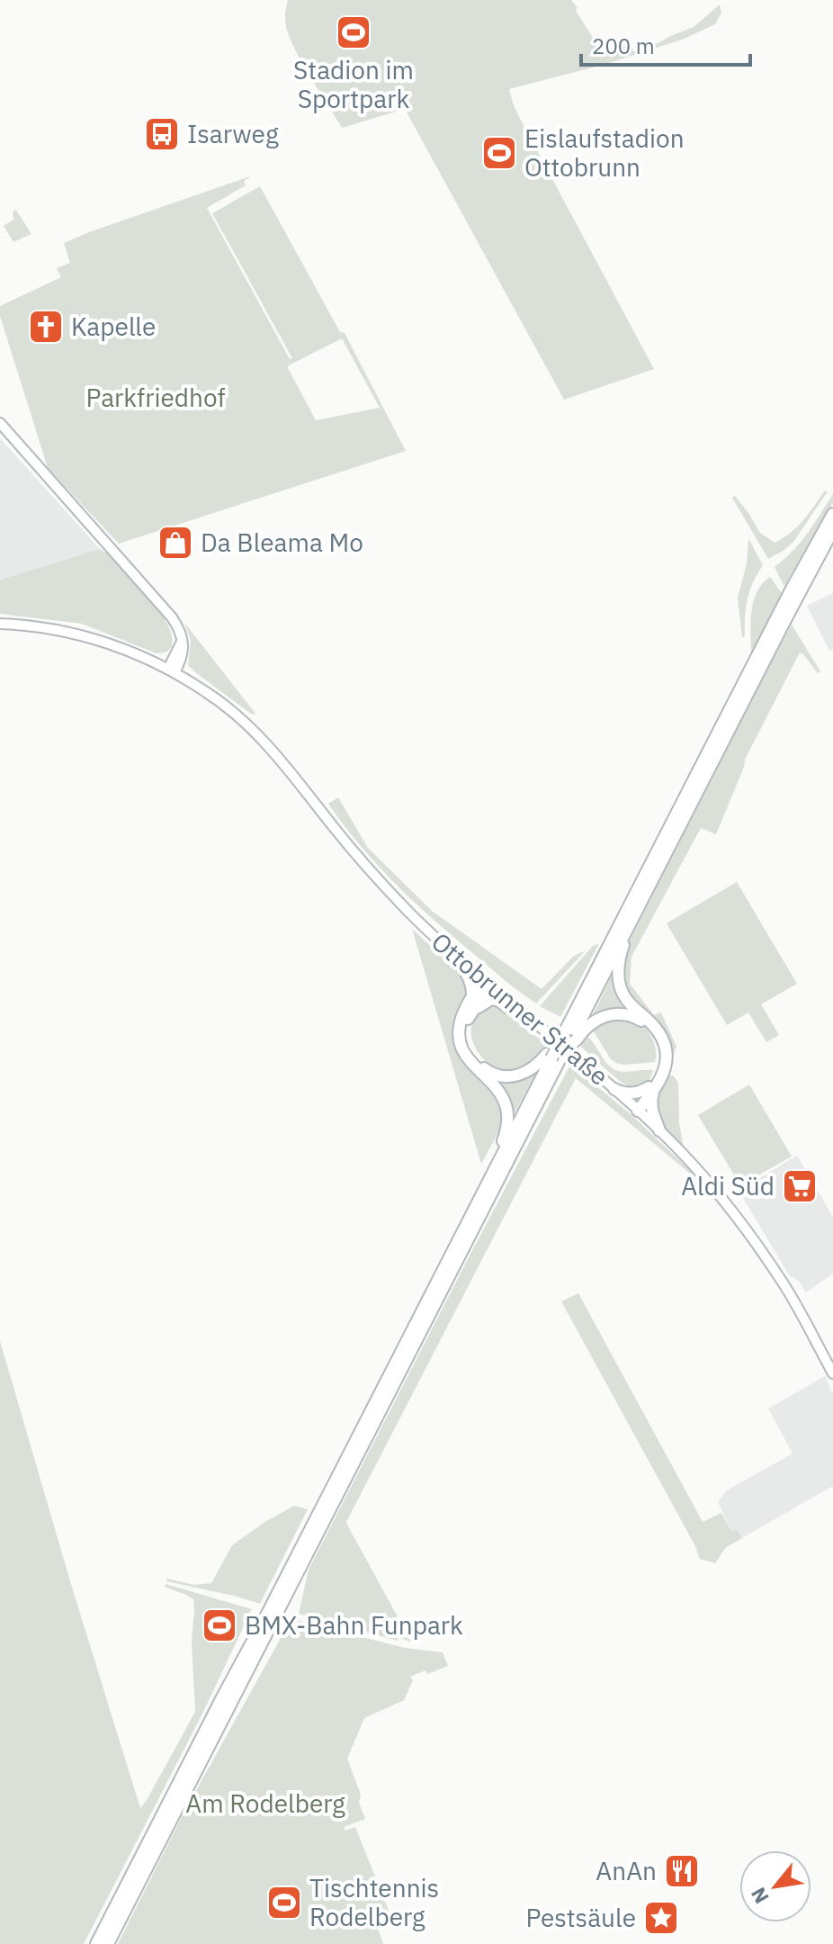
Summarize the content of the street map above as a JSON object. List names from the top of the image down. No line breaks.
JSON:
{"streets":{"main road":["Ottobrunner Straße"]},"parks":["Parkfriedhof","Am Rodelberg"],"places":{"sports":["Stadion im Sportpark","Eislaufstadion Ottobrunn","BMX-Bahn Funpark","Tischtennis Rodelberg"],"bus stop":["Isarweg"],"church":["Kapelle"],"shop":["Da Bleama Mo"],"supermarket":["Aldi Süd"],"restaurant":["AnAn"],"place":["Pestsäule"]},"scale_bar":"200 m","north":"bottom left"}
